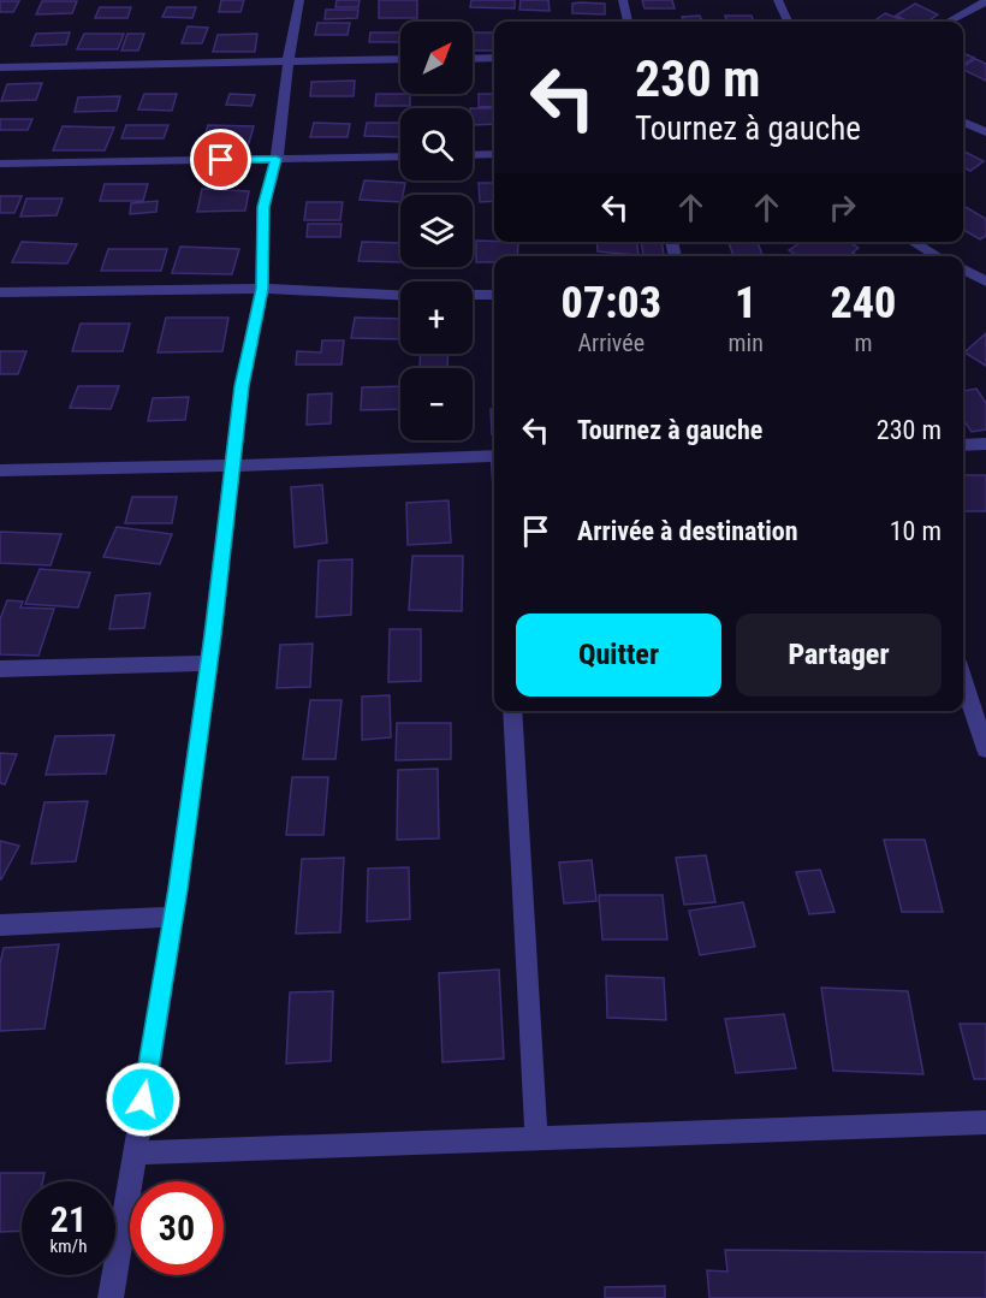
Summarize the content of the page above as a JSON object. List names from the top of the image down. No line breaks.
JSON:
{"north":"top right","page":{"map_buttons":["+","−"],"turn":["230 m","Tournez à gauche"],"eta":["07:03","Arrivée","1","min","240","m"],"list":[{"name":"Tournez à gauche","value":"230 m"},{"name":"Arrivée à destination","value":"10 m"}],"buttons":["Quitter","Partager"],"speed":"21 km/h","limit":"30"}}
